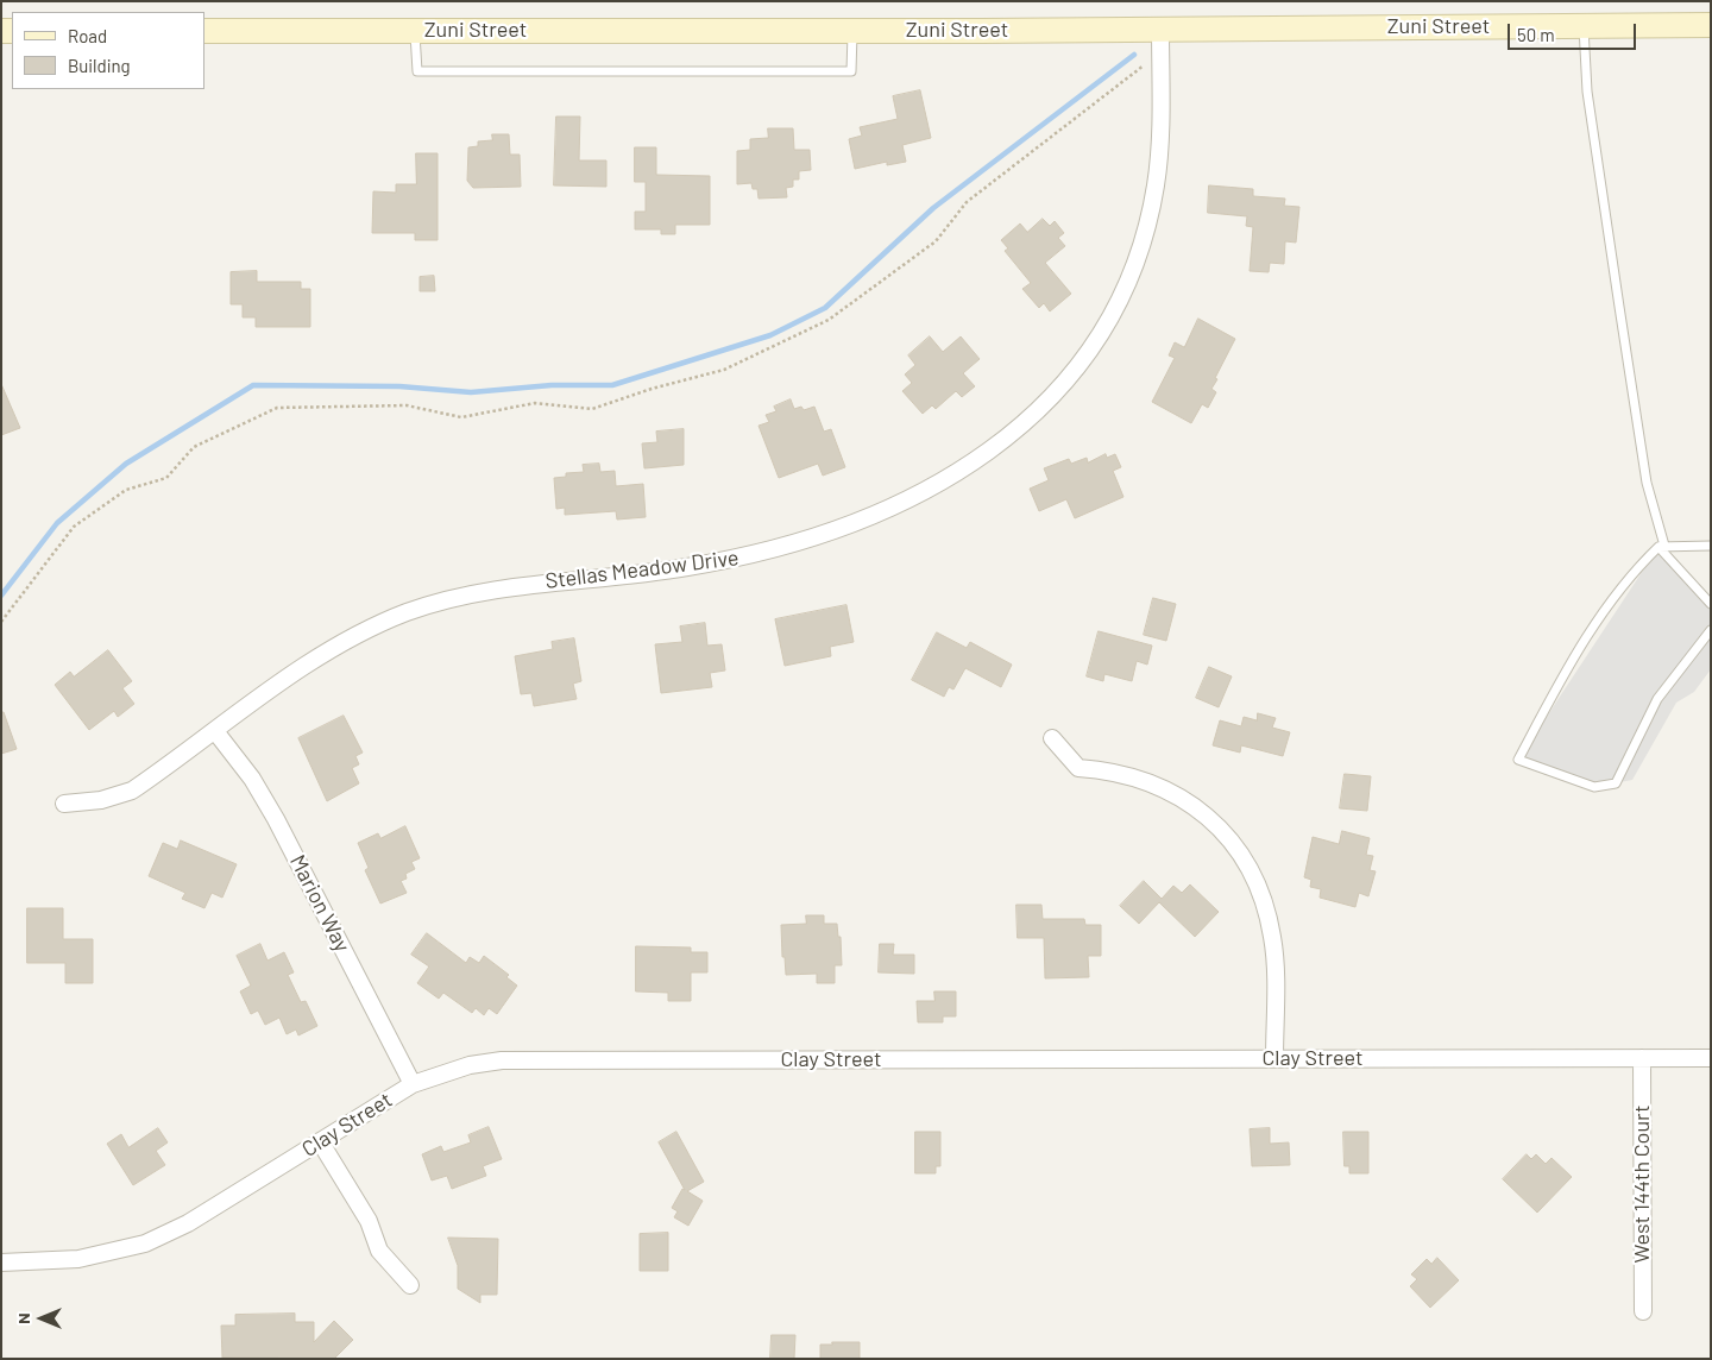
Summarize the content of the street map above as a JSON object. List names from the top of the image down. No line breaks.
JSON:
{"streets":{"street":["Zuni Street","Stellas Meadow Drive","Marion Way","Clay Street","West 144th Court"]},"crossings":[["Zuni Street","Stellas Meadow Drive"],["Stellas Meadow Drive","Marion Way"],["Marion Way","Clay Street"],["Clay Street","West 144th Court"]],"legend":["Road","Building"],"scale_bar":"50 m","north":"left"}
